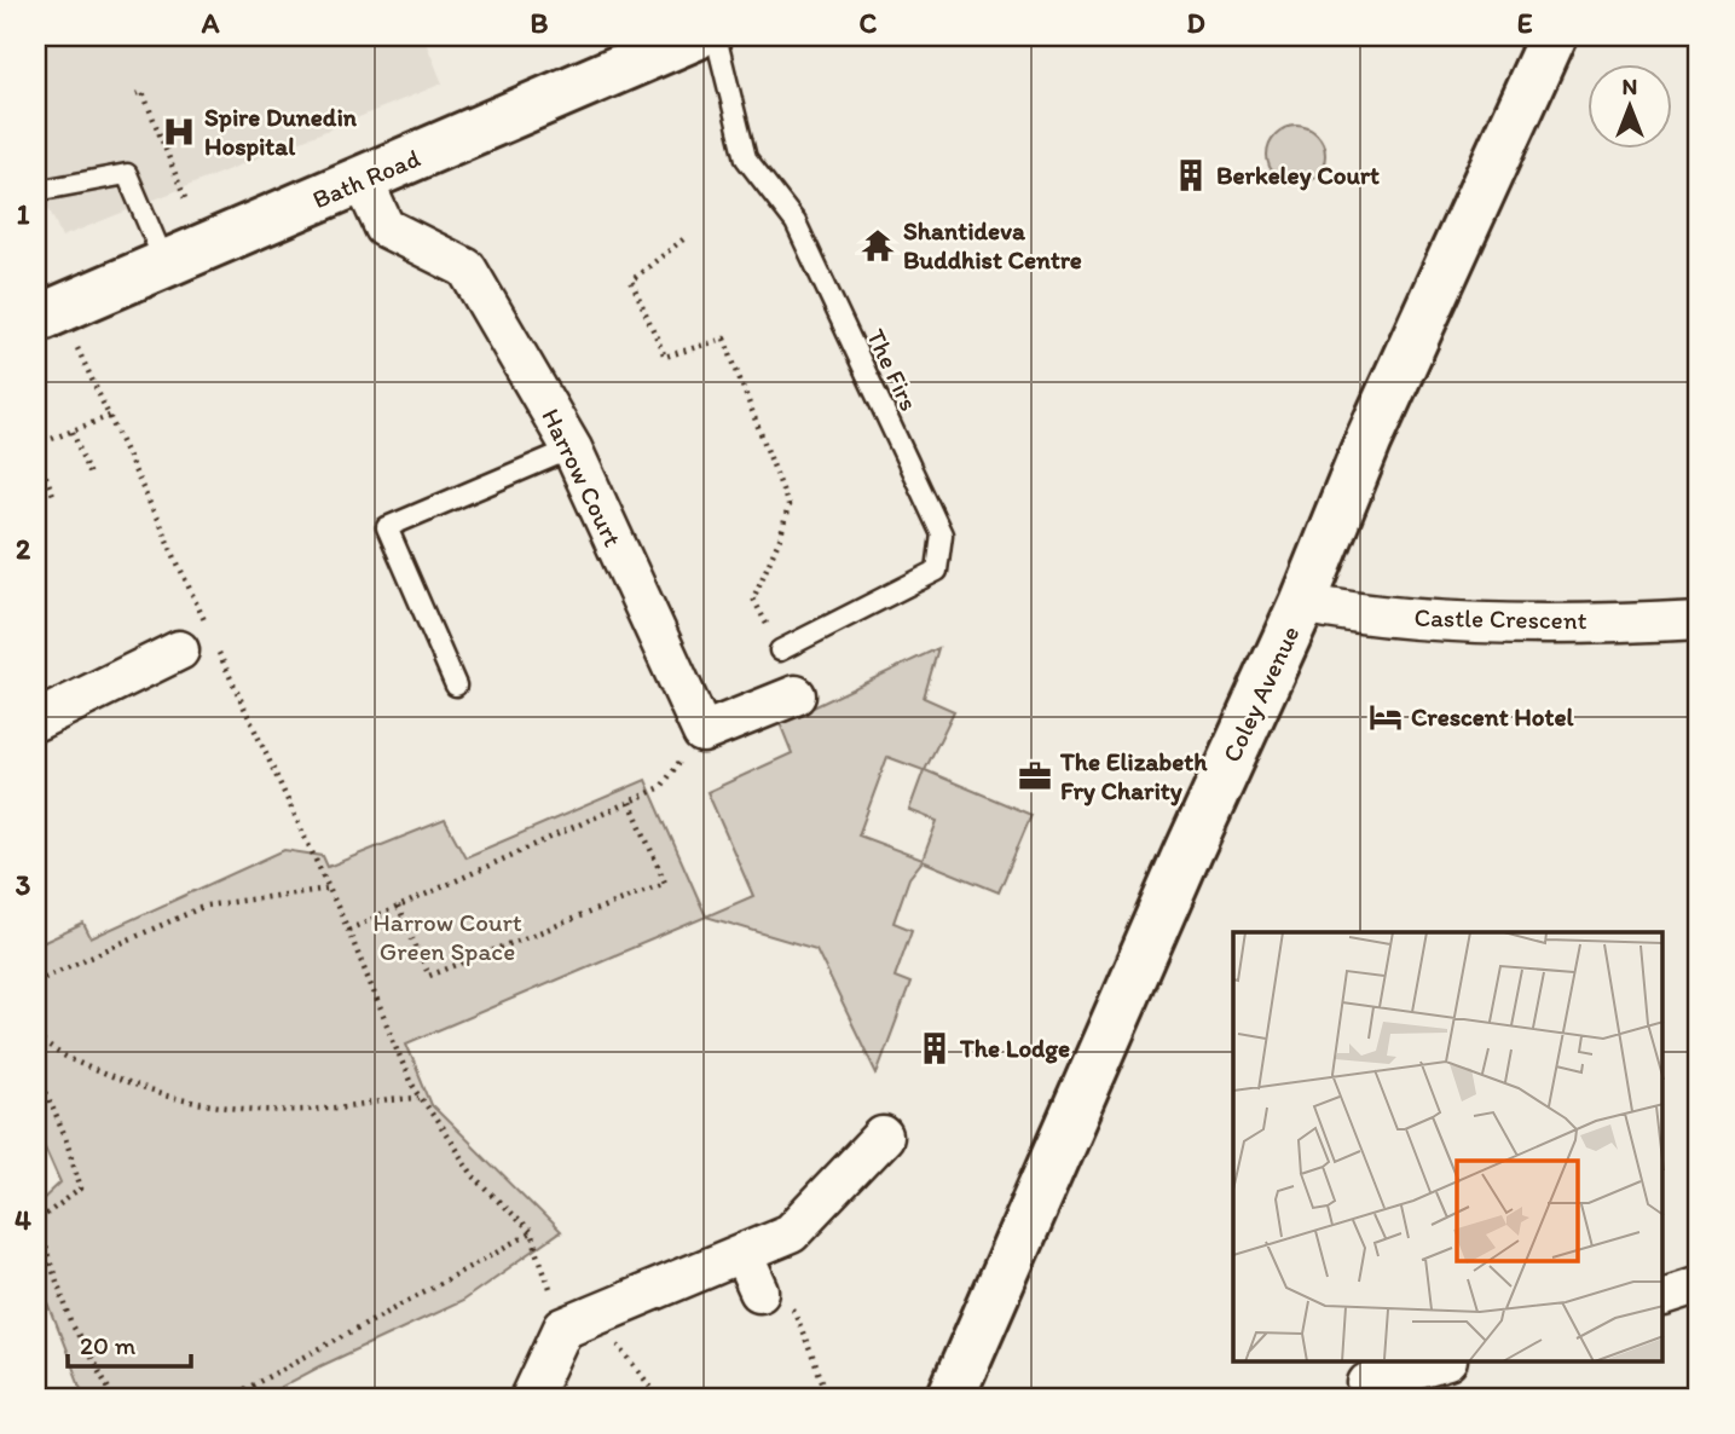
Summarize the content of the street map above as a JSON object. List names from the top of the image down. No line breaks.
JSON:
{"streets":{"street":["Bath Road","Harrow Court","Castle Crescent","Coley Avenue"],"lane":["The Firs"]},"crossings":[["Bath Road","Harrow Court"],["Castle Crescent","Coley Avenue"]],"parks":["Harrow Court Green Space"],"places":{"hospital":["Spire Dunedin Hospital"],"building":["Berkeley Court","The Lodge"],"temple":["Shantideva Buddhist Centre"],"hotel":["Crescent Hotel"],"office":["The Elizabeth Fry Charity"]},"scale_bar":"20 m","north":"top","grid":{"columns":["A","B","C","D","E"],"rows":["1","2","3","4"]}}
